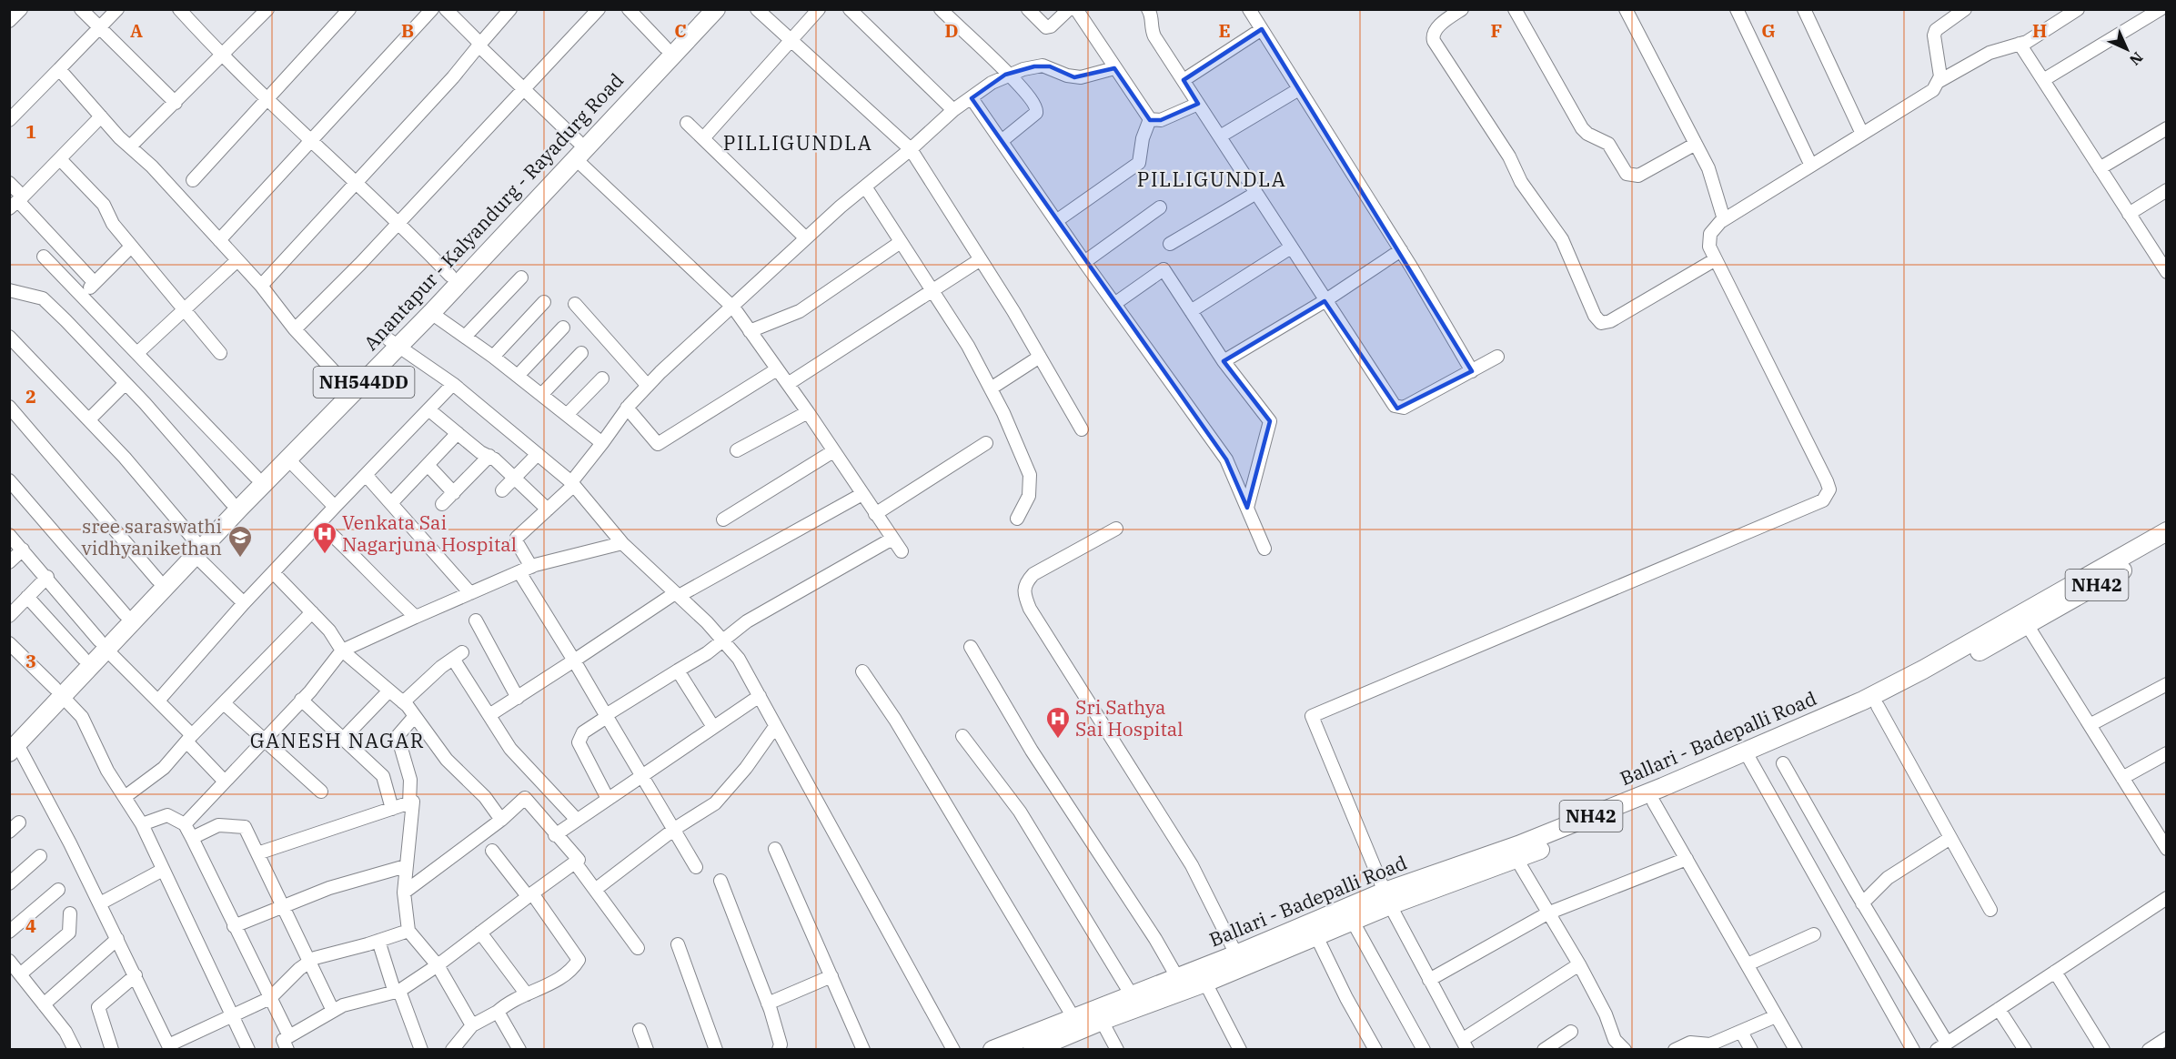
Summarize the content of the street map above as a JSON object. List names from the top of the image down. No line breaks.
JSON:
{"streets":{"highway":["Anantapur - Kalyandurg - Rayadurg Road","NH544DD","NH42","Ballari - Badepalli Road"]},"districts":["PILLIGUNDLA","PILLIGUNDLA","GANESH NAGAR"],"places":{"hospital":["Venkata Sai Nagarjuna Hospital","Sri Sathya Sai Hospital"],"school or university":["sree saraswathi vidhyanikethan"]},"north":"bottom right","grid":{"columns":["A","B","C","D","E","F","G","H"],"rows":["1","2","3","4"]}}
